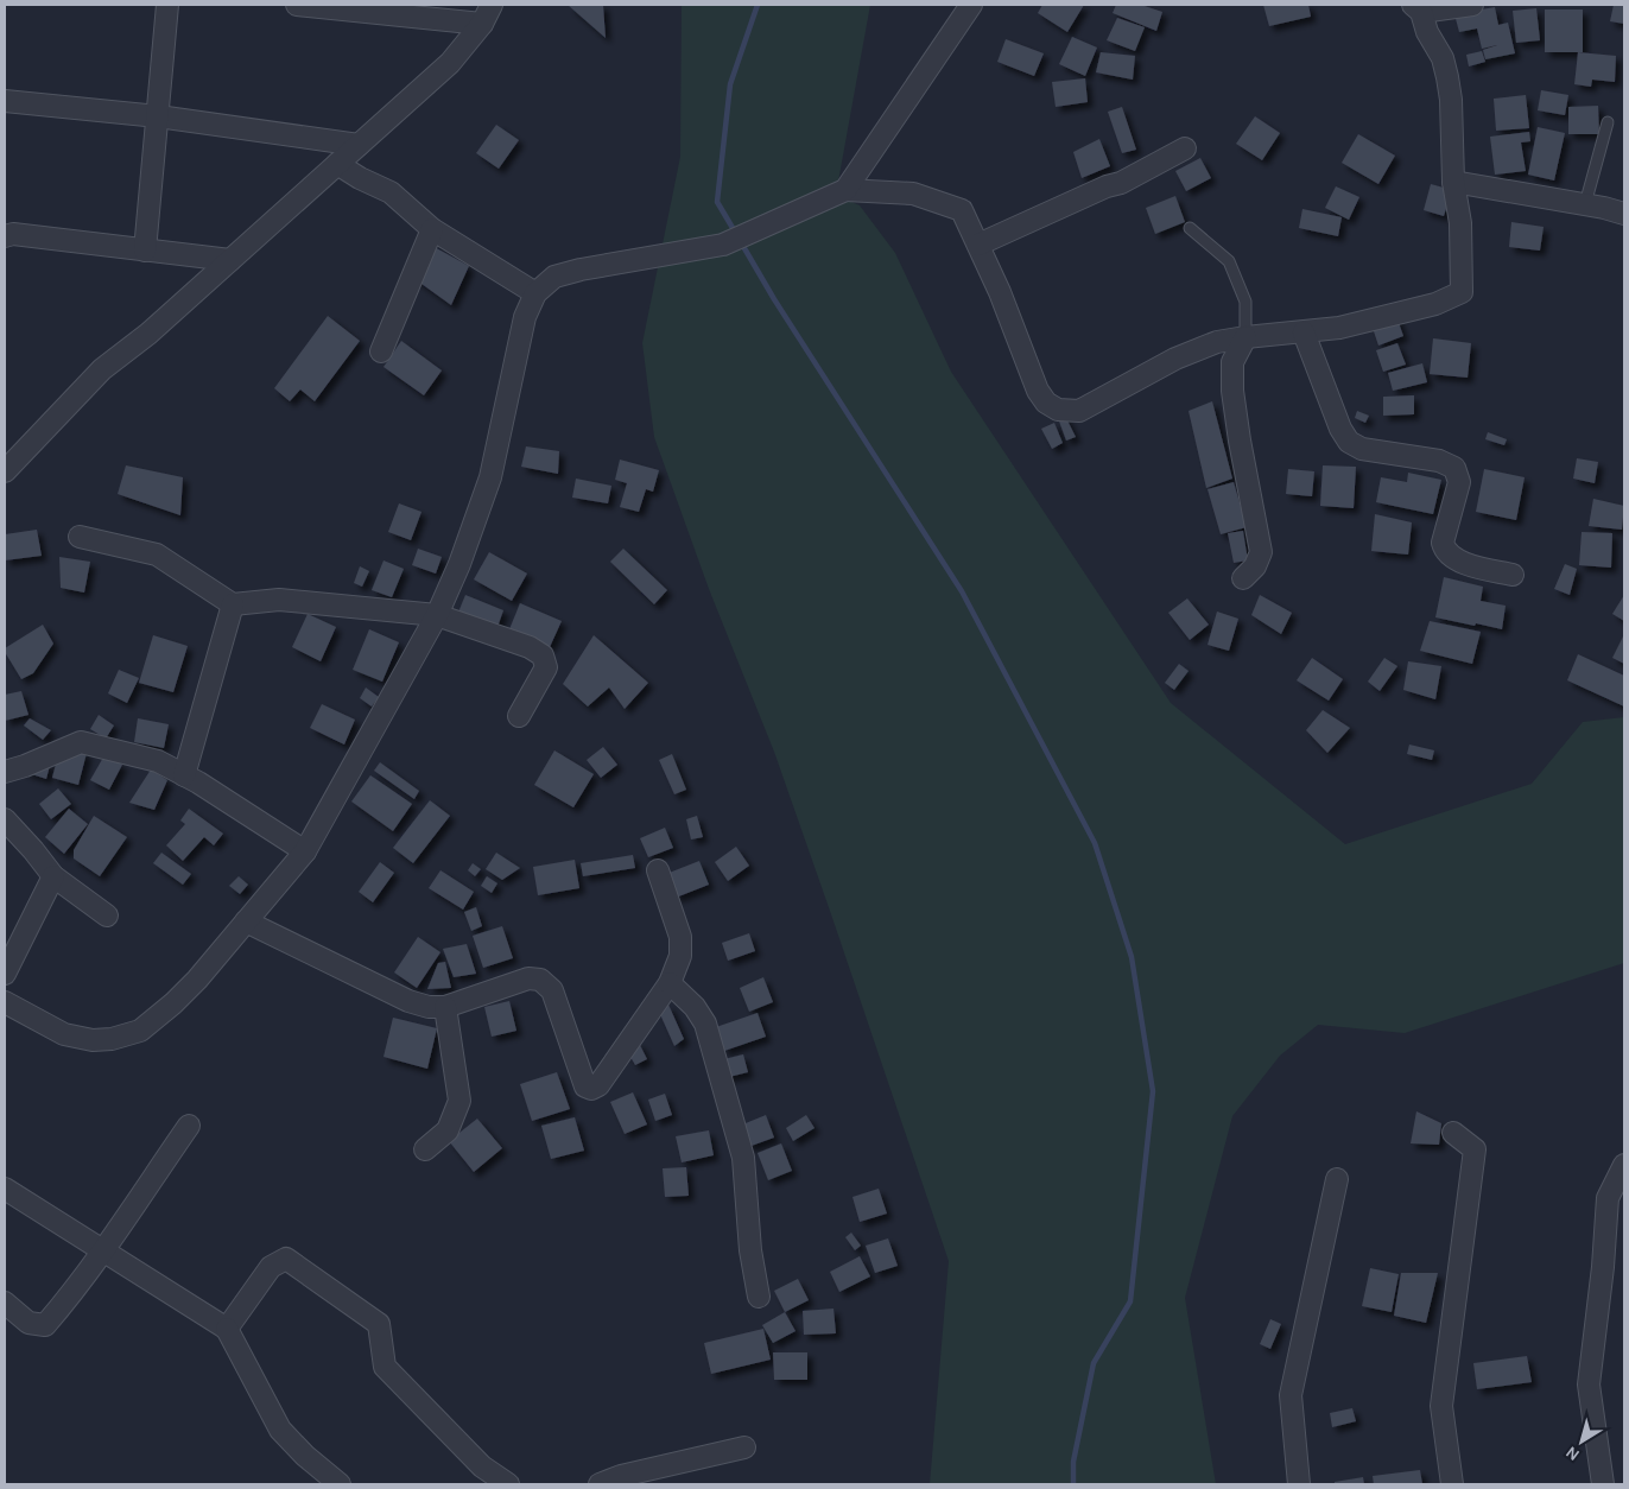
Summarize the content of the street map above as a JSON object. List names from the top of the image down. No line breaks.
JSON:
{"north":"bottom left"}
